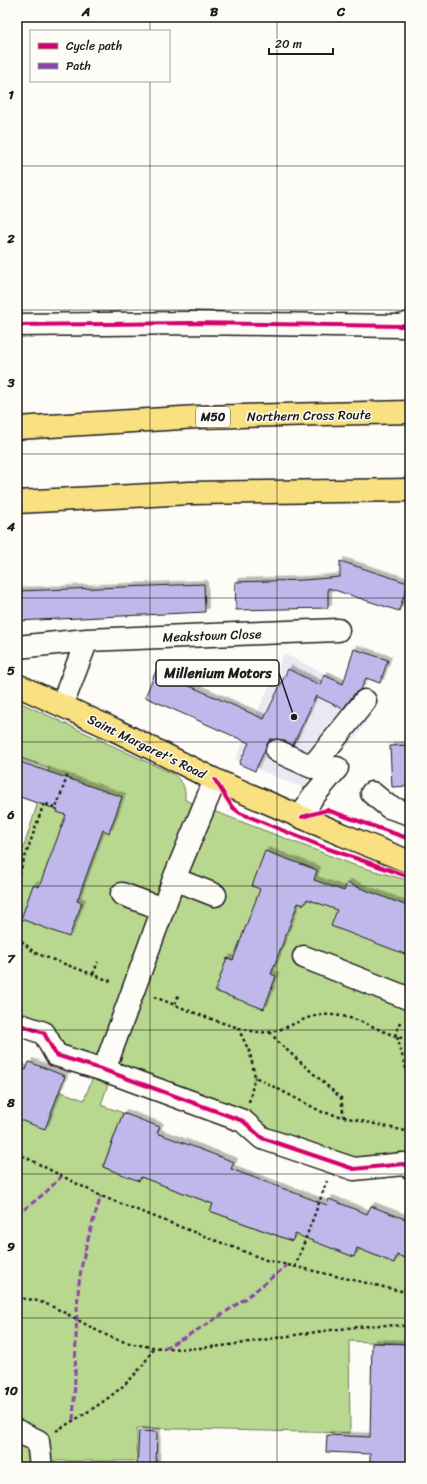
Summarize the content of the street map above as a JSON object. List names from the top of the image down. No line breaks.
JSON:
{"streets":{"main road":["Northern Cross Route","M50","Saint Margaret's Road"],"street":["Meakstown Close"]},"places":["Millenium Motors"],"legend":["Cycle path","Path"],"scale_bar":"20 m","grid":{"columns":["A","B","C"],"rows":["1","2","3","4","5","6","7","8","9","10"]}}
